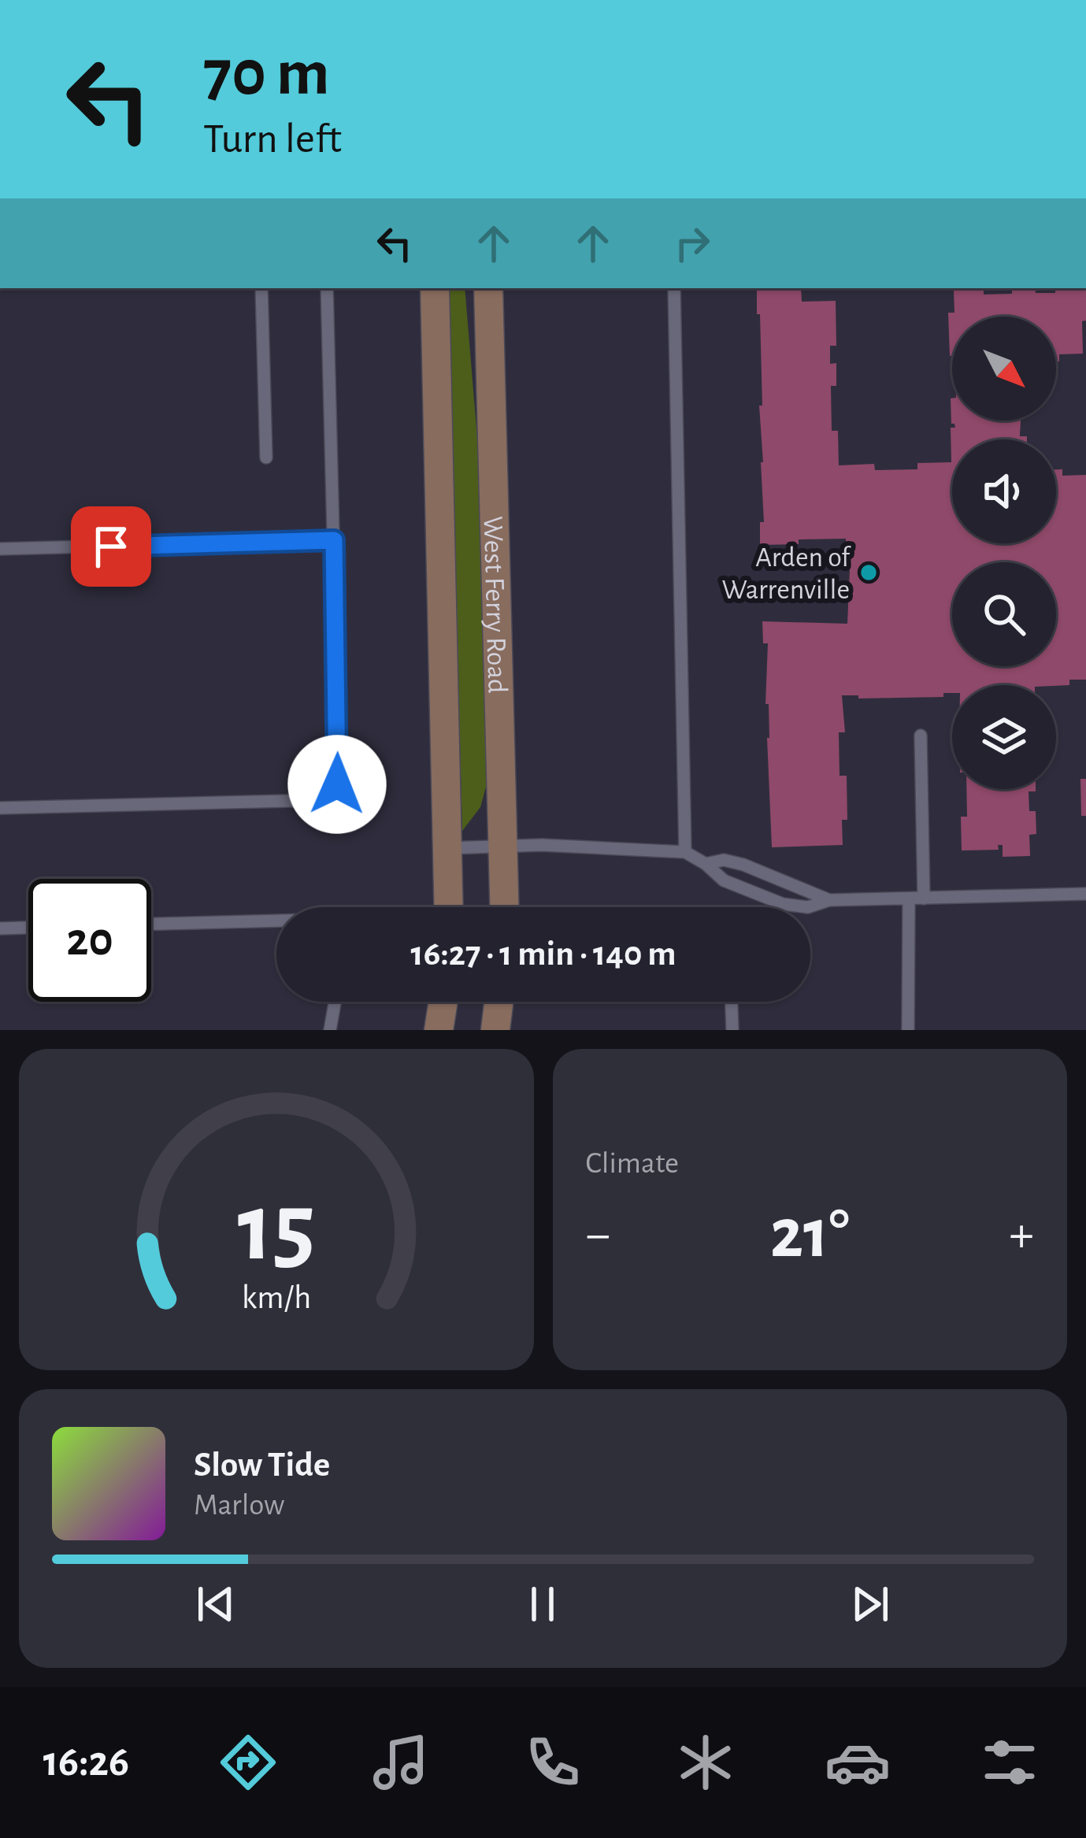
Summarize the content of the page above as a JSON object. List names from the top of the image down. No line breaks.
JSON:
{"streets":{"main road":["West Ferry Road"]},"places":["Arden of Warrenville"],"north":"bottom right","page":{"turn":["70 m","Turn left"],"limit":"20","trip":"16:27 · 1 min · 140 m","tile":"Climate","heat":["−","21°","+"],"song":["Slow Tide","Marlow"],"tabs":"16:26","gauge":["15","km/h"]}}
